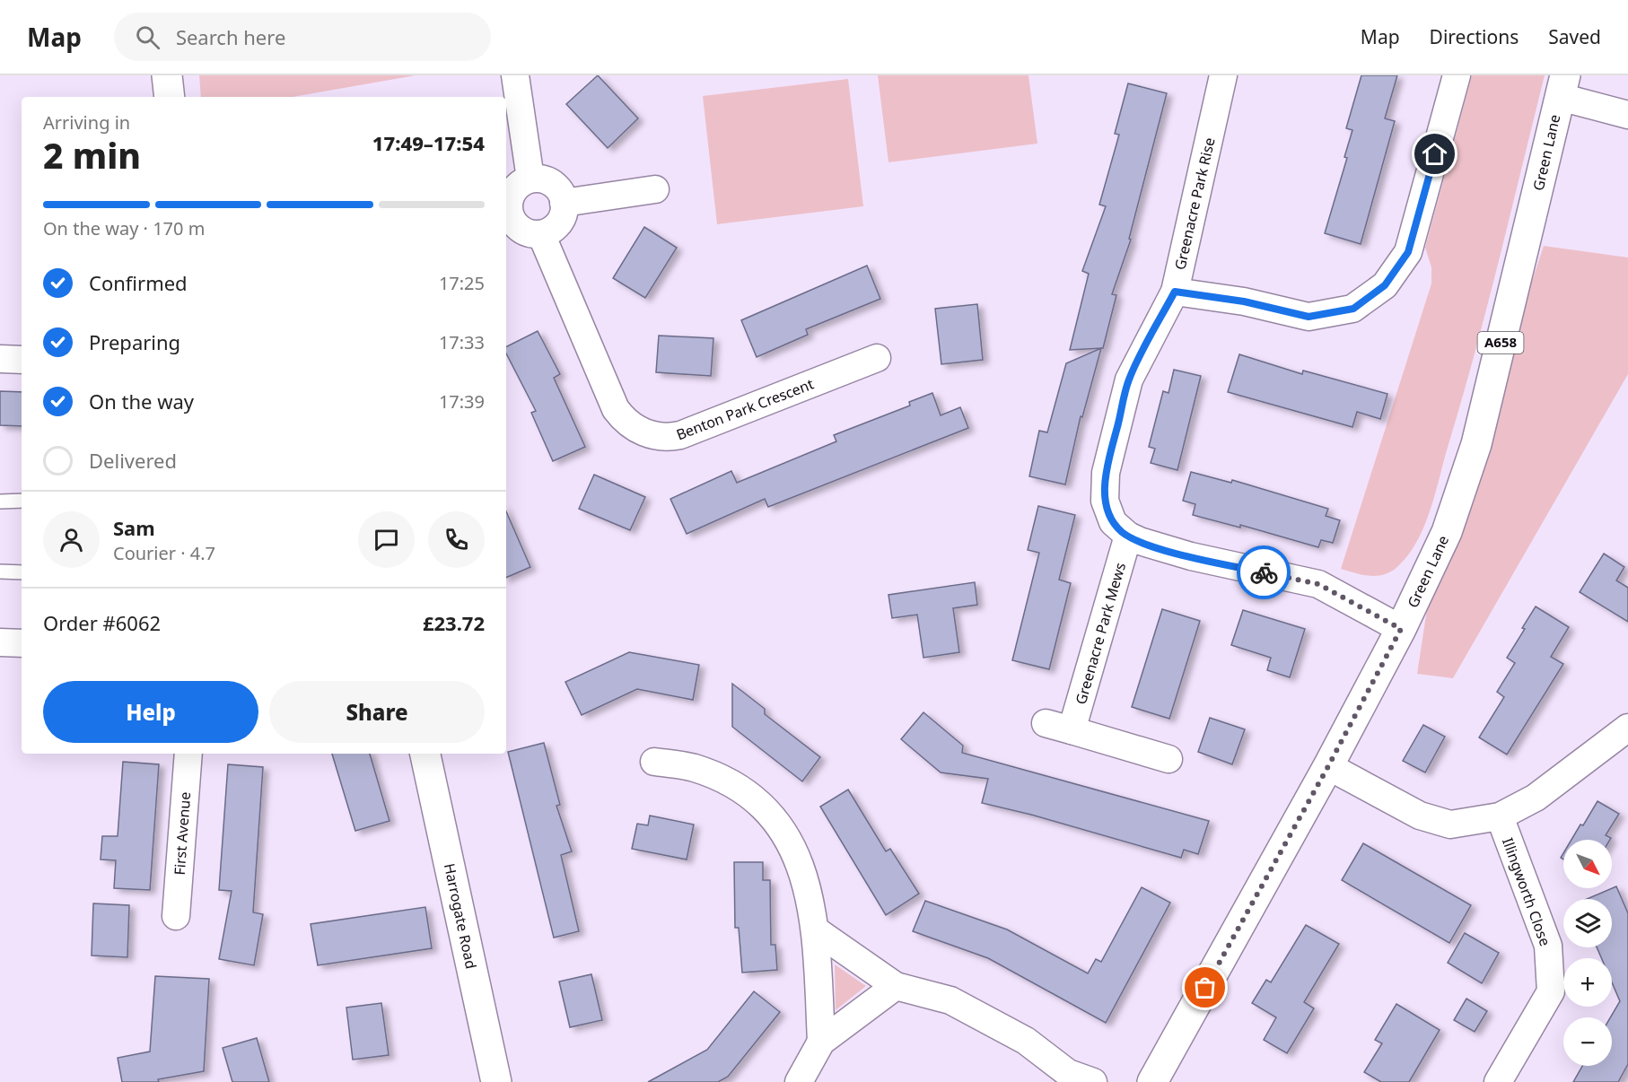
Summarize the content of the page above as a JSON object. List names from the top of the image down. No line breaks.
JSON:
{"streets":{"main road":["Green Lane","A658","Harrogate Road"],"street":["Greenacre Park Rise","Benton Park Crescent","Greenacre Park Mews","First Avenue","Illingworth Close"]},"crossings":[["Green Lane","Greenacre Park Rise"],["Greenacre Park Rise","Greenacre Park Mews"]],"north":"bottom right","page":{"header":"Map","search":"Search here","nav":["Map","Directions","Saved"],"heading":["2 min","Arriving in","17:49–17:54"],"panel":["Sam","Courier · 4.7","Order #6062","£23.72"],"bar":"On the way · 170 m","list":[["Confirmed","17:25"],["Preparing","17:33"],["On the way","17:39"],"Delivered"],"buttons":["Help","Share"],"map_buttons":["+","−"]}}
